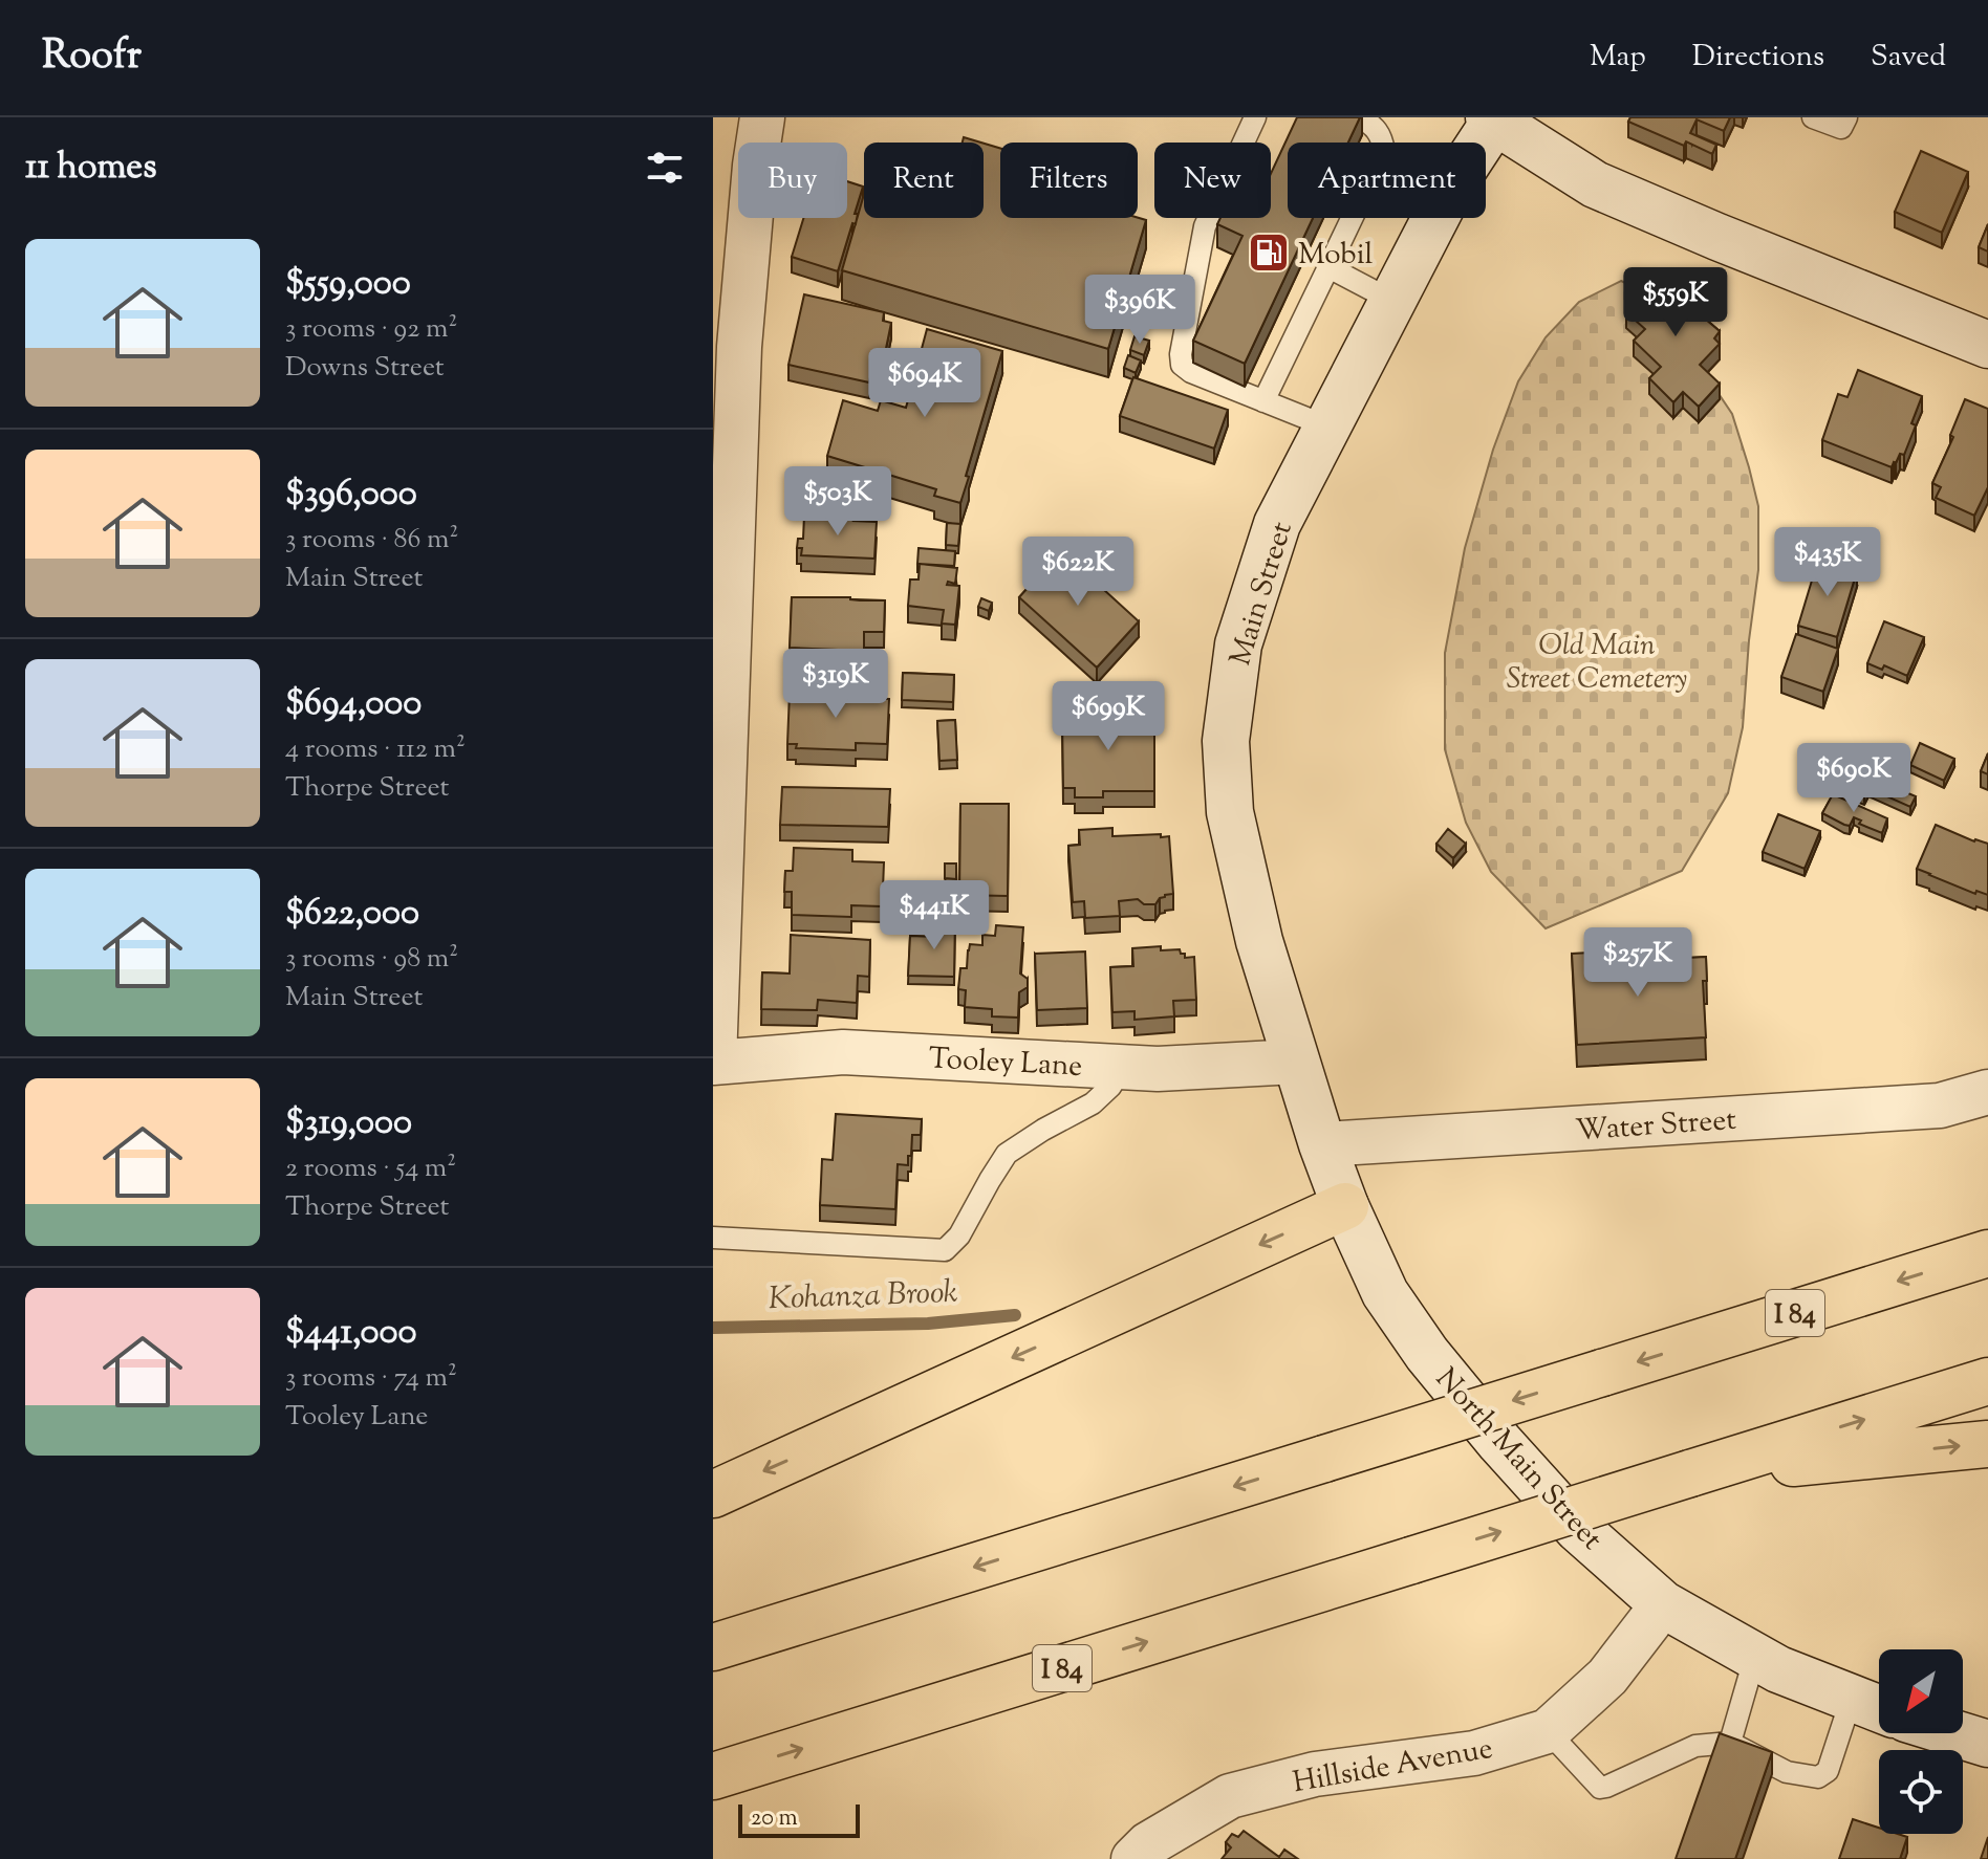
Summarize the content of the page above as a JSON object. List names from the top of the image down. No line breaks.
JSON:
{"streets":{"highway":["I 84"],"main road":["Main Street","North Main Street"],"street":["Tooley Lane","Water Street","Hillside Avenue"]},"crossings":[["Main Street","Tooley Lane"],["Main Street","Water Street"],["Main Street","North Main Street"],["North Main Street","Hillside Avenue"]],"water":["Kohanza Brook"],"parks":["Old Main Street Cemetery"],"places":{"fuel station":["Mobil"]},"scale_bar":"20 m","north":"bottom left","page":{"header":"Roofr","nav":["Map","Directions","Saved"],"heading":"11 homes","chip":["Buy","Rent","Filters","New","Apartment"],"list":[{"name":"$559,000","note":"3 rooms · 92 m² · Downs Street"},{"name":"$396,000","note":"3 rooms · 86 m² · Main Street"},{"name":"$694,000","note":"4 rooms · 112 m² · Thorpe Street"},{"name":"$622,000","note":"3 rooms · 98 m² · Main Street"},{"name":"$319,000","note":"2 rooms · 54 m² · Thorpe Street"},{"name":"$441,000","note":"3 rooms · 74 m² · Tooley Lane"}],"price":["$559K","$396K","$694K","$503K","$435K","$622K","$319K","$699K","$690K","$441K","$257K"],"scale":"20 m"}}
